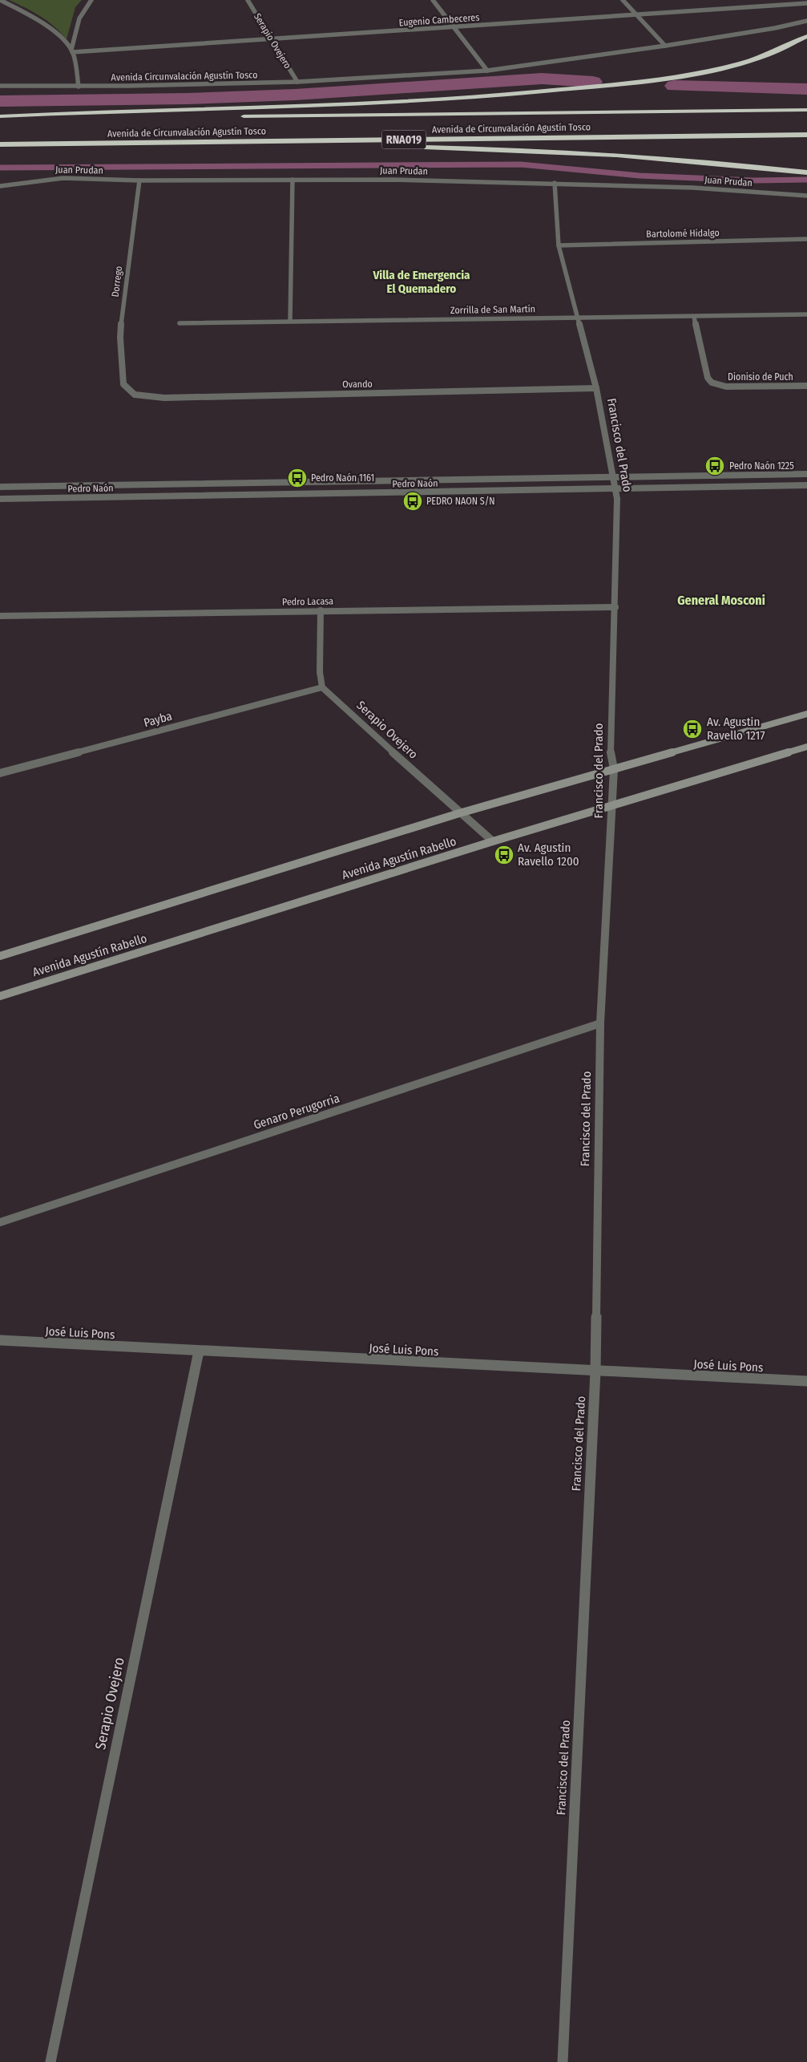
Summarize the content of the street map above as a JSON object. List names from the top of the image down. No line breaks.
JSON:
{"streets":{"highway":["Avenida de Circunvalación Agustín Tosco","RNA019"],"main road":["Avenida Agustín Rabello"],"street":["Eugenio Cambeceres","Serapio Ovejero","Avenida Circunvalación Agustín Tosco","Juan Prudan","Bartolomé Hidalgo","Dorrego","Zorrilla de San Martín","Dionisio de Puch","Ovando","Francisco del Prado","Pedro Naón","Pedro Lacasa","Payba","Genaro Perugorria","José Luis Pons"]},"crossings":[["Eugenio Cambeceres","Serapio Ovejero"],["Serapio Ovejero","Avenida Circunvalación Agustín Tosco"],["Serapio Ovejero","Payba"],["Serapio Ovejero","Avenida Agustín Rabello"],["Serapio Ovejero","José Luis Pons"],["Juan Prudan","Dorrego"],["Juan Prudan","Francisco del Prado"],["Bartolomé Hidalgo","Francisco del Prado"],["Dorrego","Ovando"],["Zorrilla de San Martín","Dionisio de Puch"],["Zorrilla de San Martín","Francisco del Prado"],["Ovando","Francisco del Prado"],["Francisco del Prado","Pedro Naón"],["Francisco del Prado","Pedro Lacasa"],["Francisco del Prado","Avenida Agustín Rabello"],["Francisco del Prado","Genaro Perugorria"],["Francisco del Prado","José Luis Pons"]],"districts":["Villa de Emergencia El Quemadero","General Mosconi"],"places":{"bus stop":["Pedro Naón 1225","Pedro Naón 1161","PEDRO NAON S/N","Av. Agustin Ravello 1217","Av. Agustin Ravello 1200"]}}
